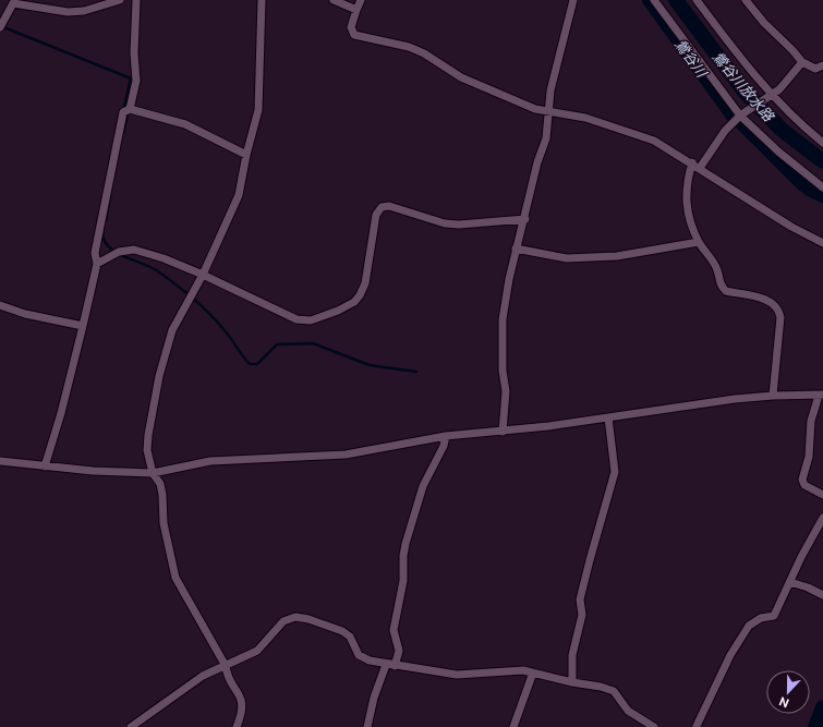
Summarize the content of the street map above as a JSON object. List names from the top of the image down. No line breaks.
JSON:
{"water":["鶯谷川","鶯谷川放水路"],"north":"bottom"}
